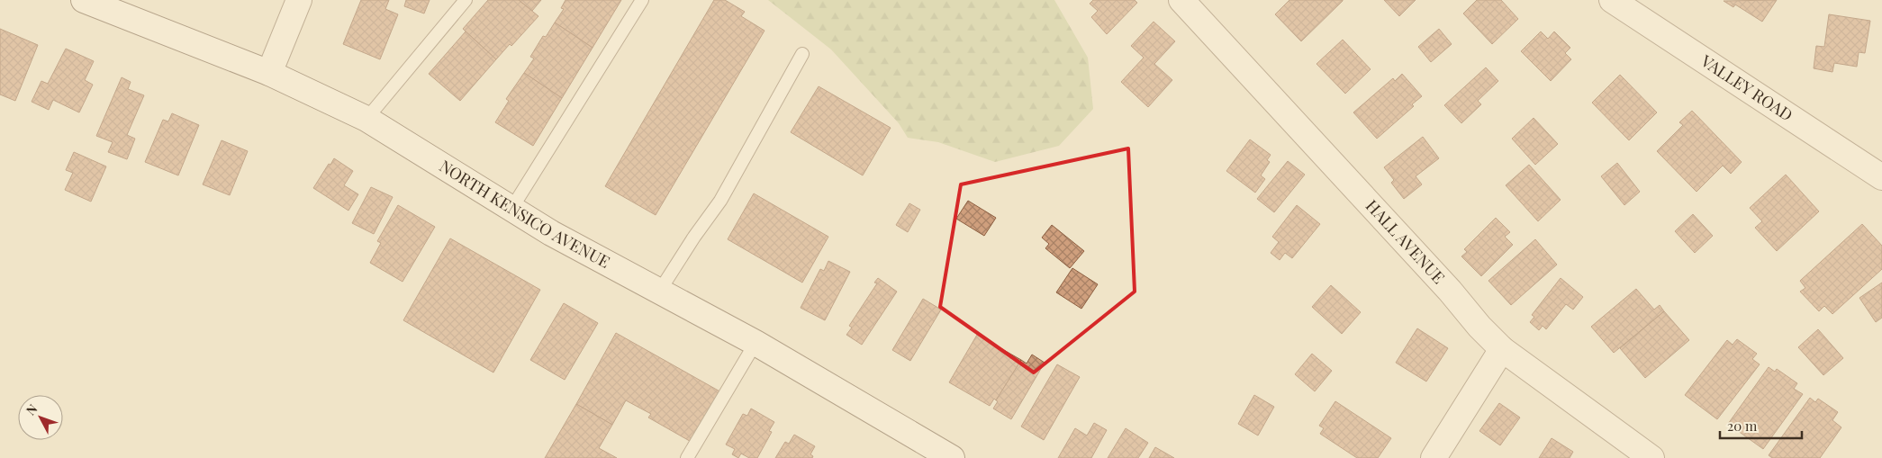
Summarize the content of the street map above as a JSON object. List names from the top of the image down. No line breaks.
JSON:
{"streets":{"street":["VALLEY ROAD","NORTH KENSICO AVENUE","HALL AVENUE"]},"scale_bar":"20 m","north":"top left"}
